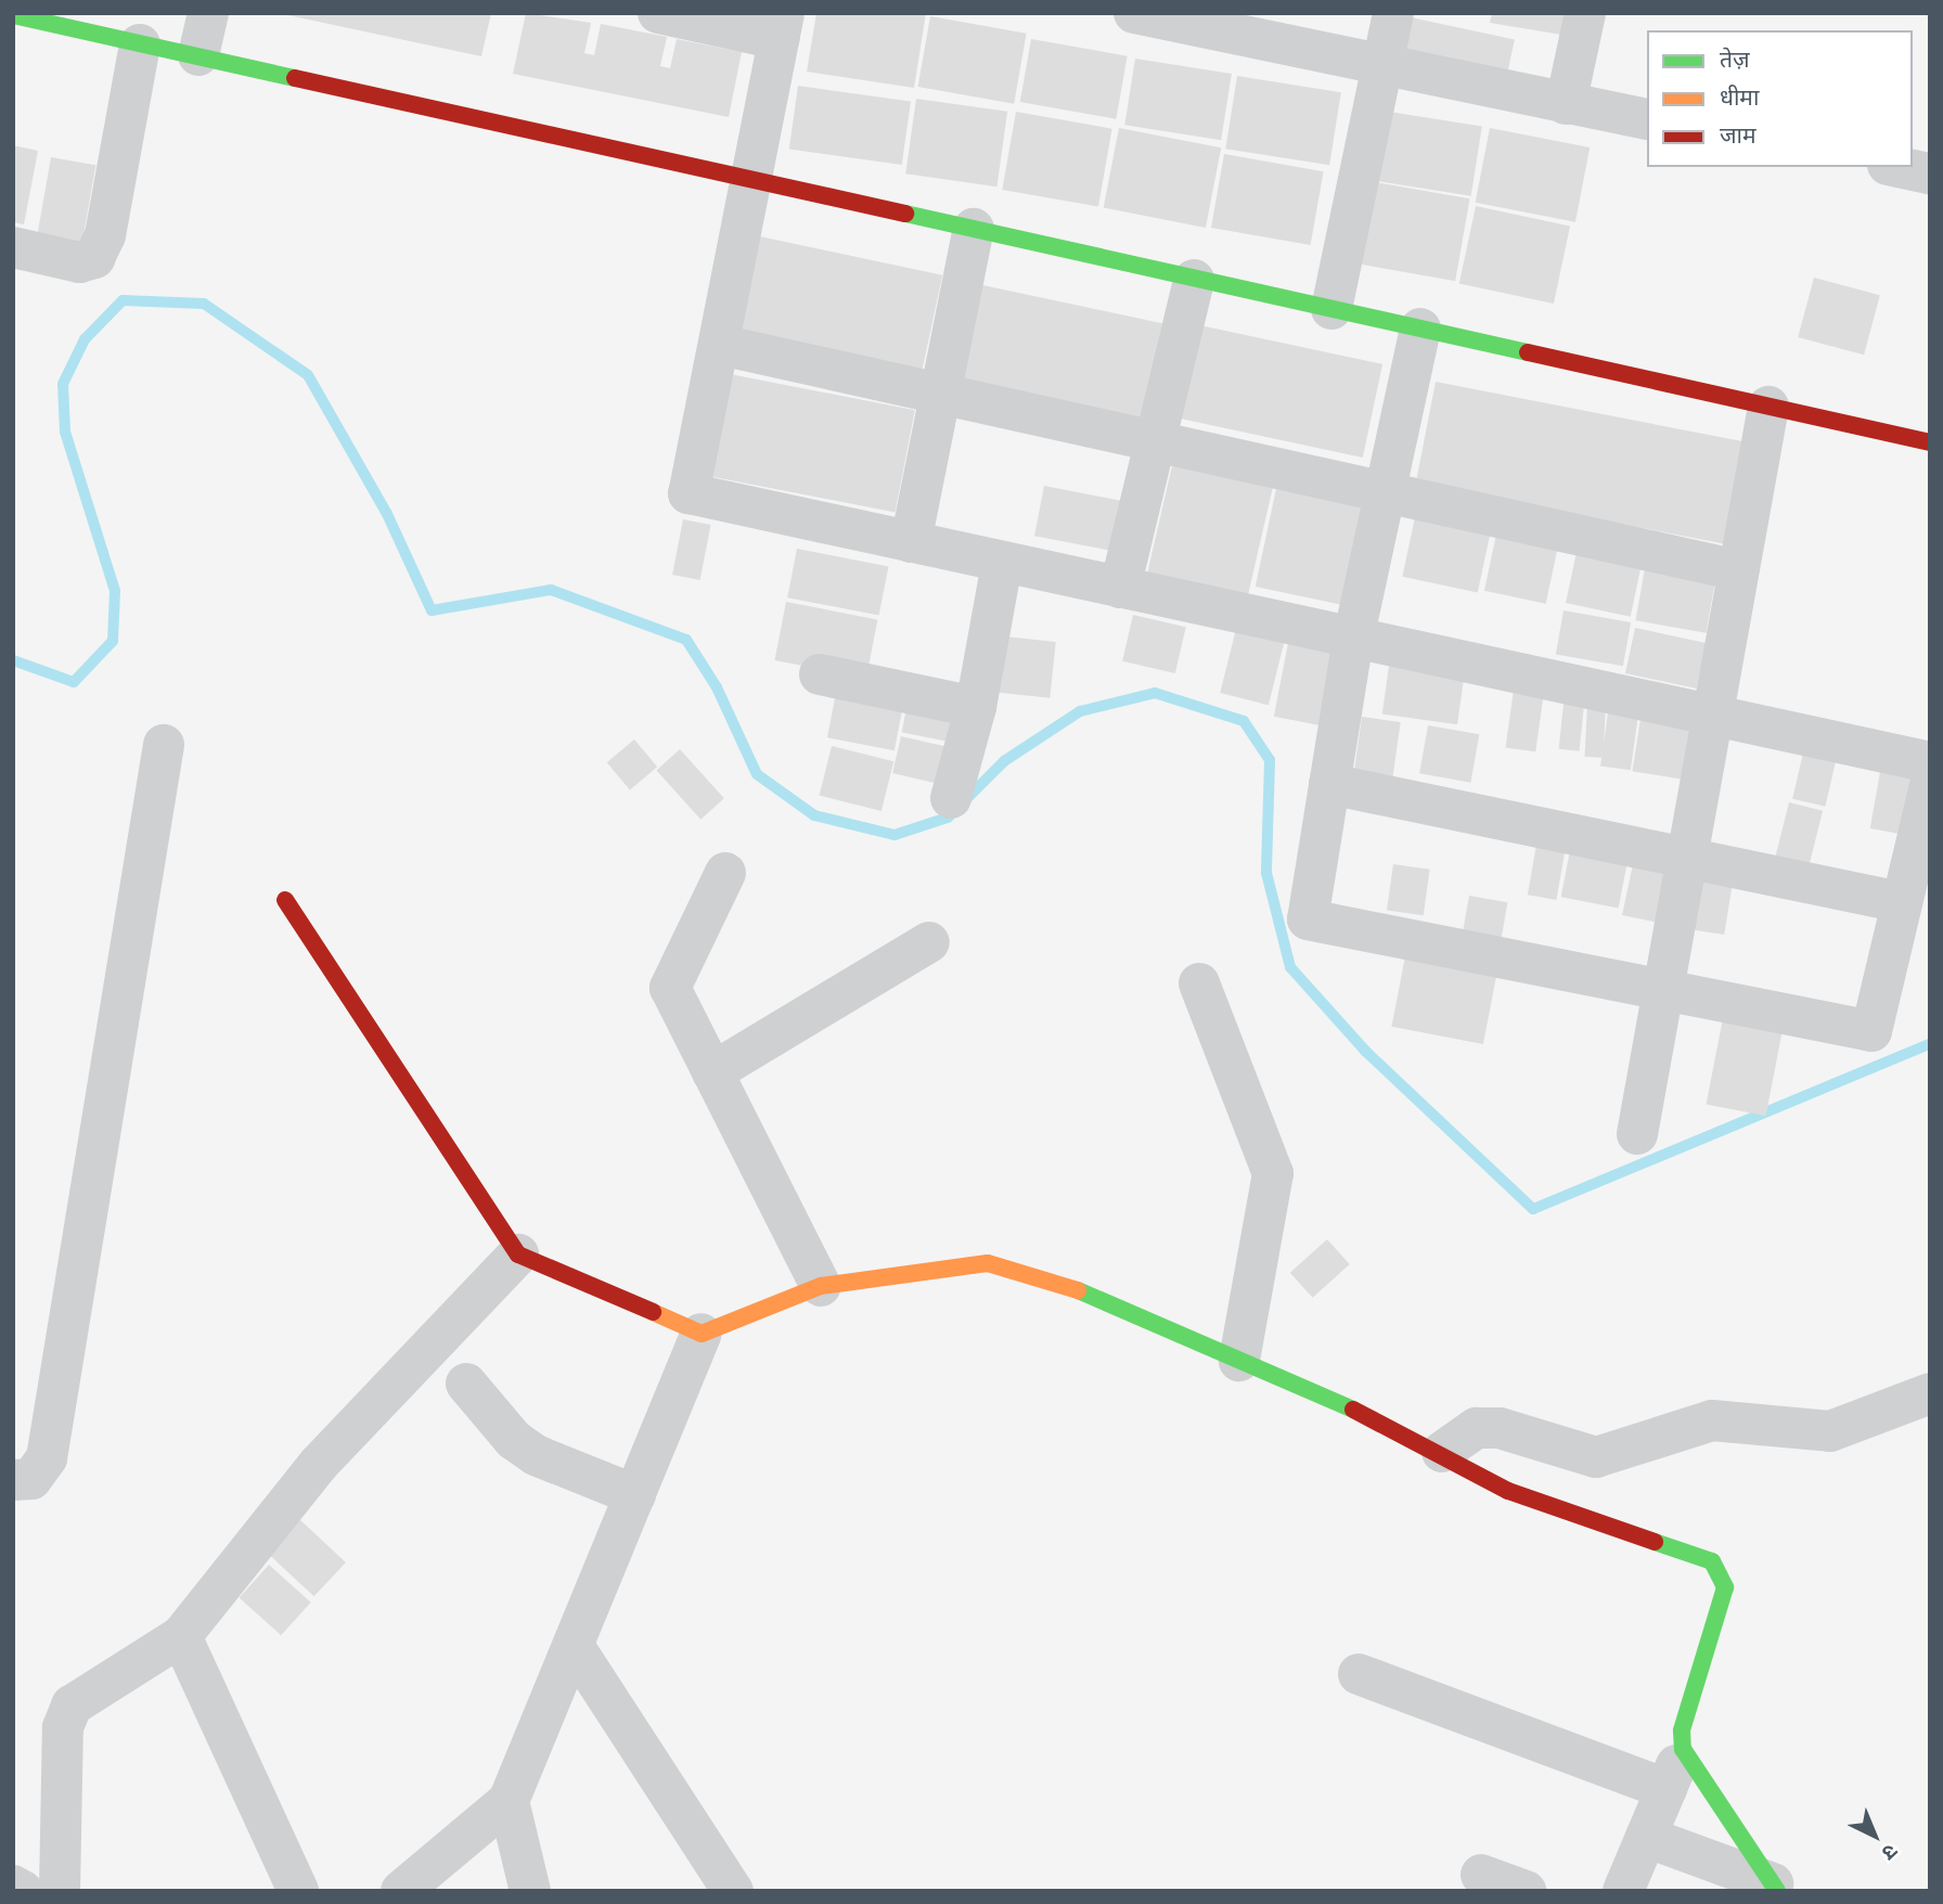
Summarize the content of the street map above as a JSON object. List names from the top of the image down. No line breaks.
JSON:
{"legend":["तेज़","धीमा","जाम"],"north":"bottom right"}
